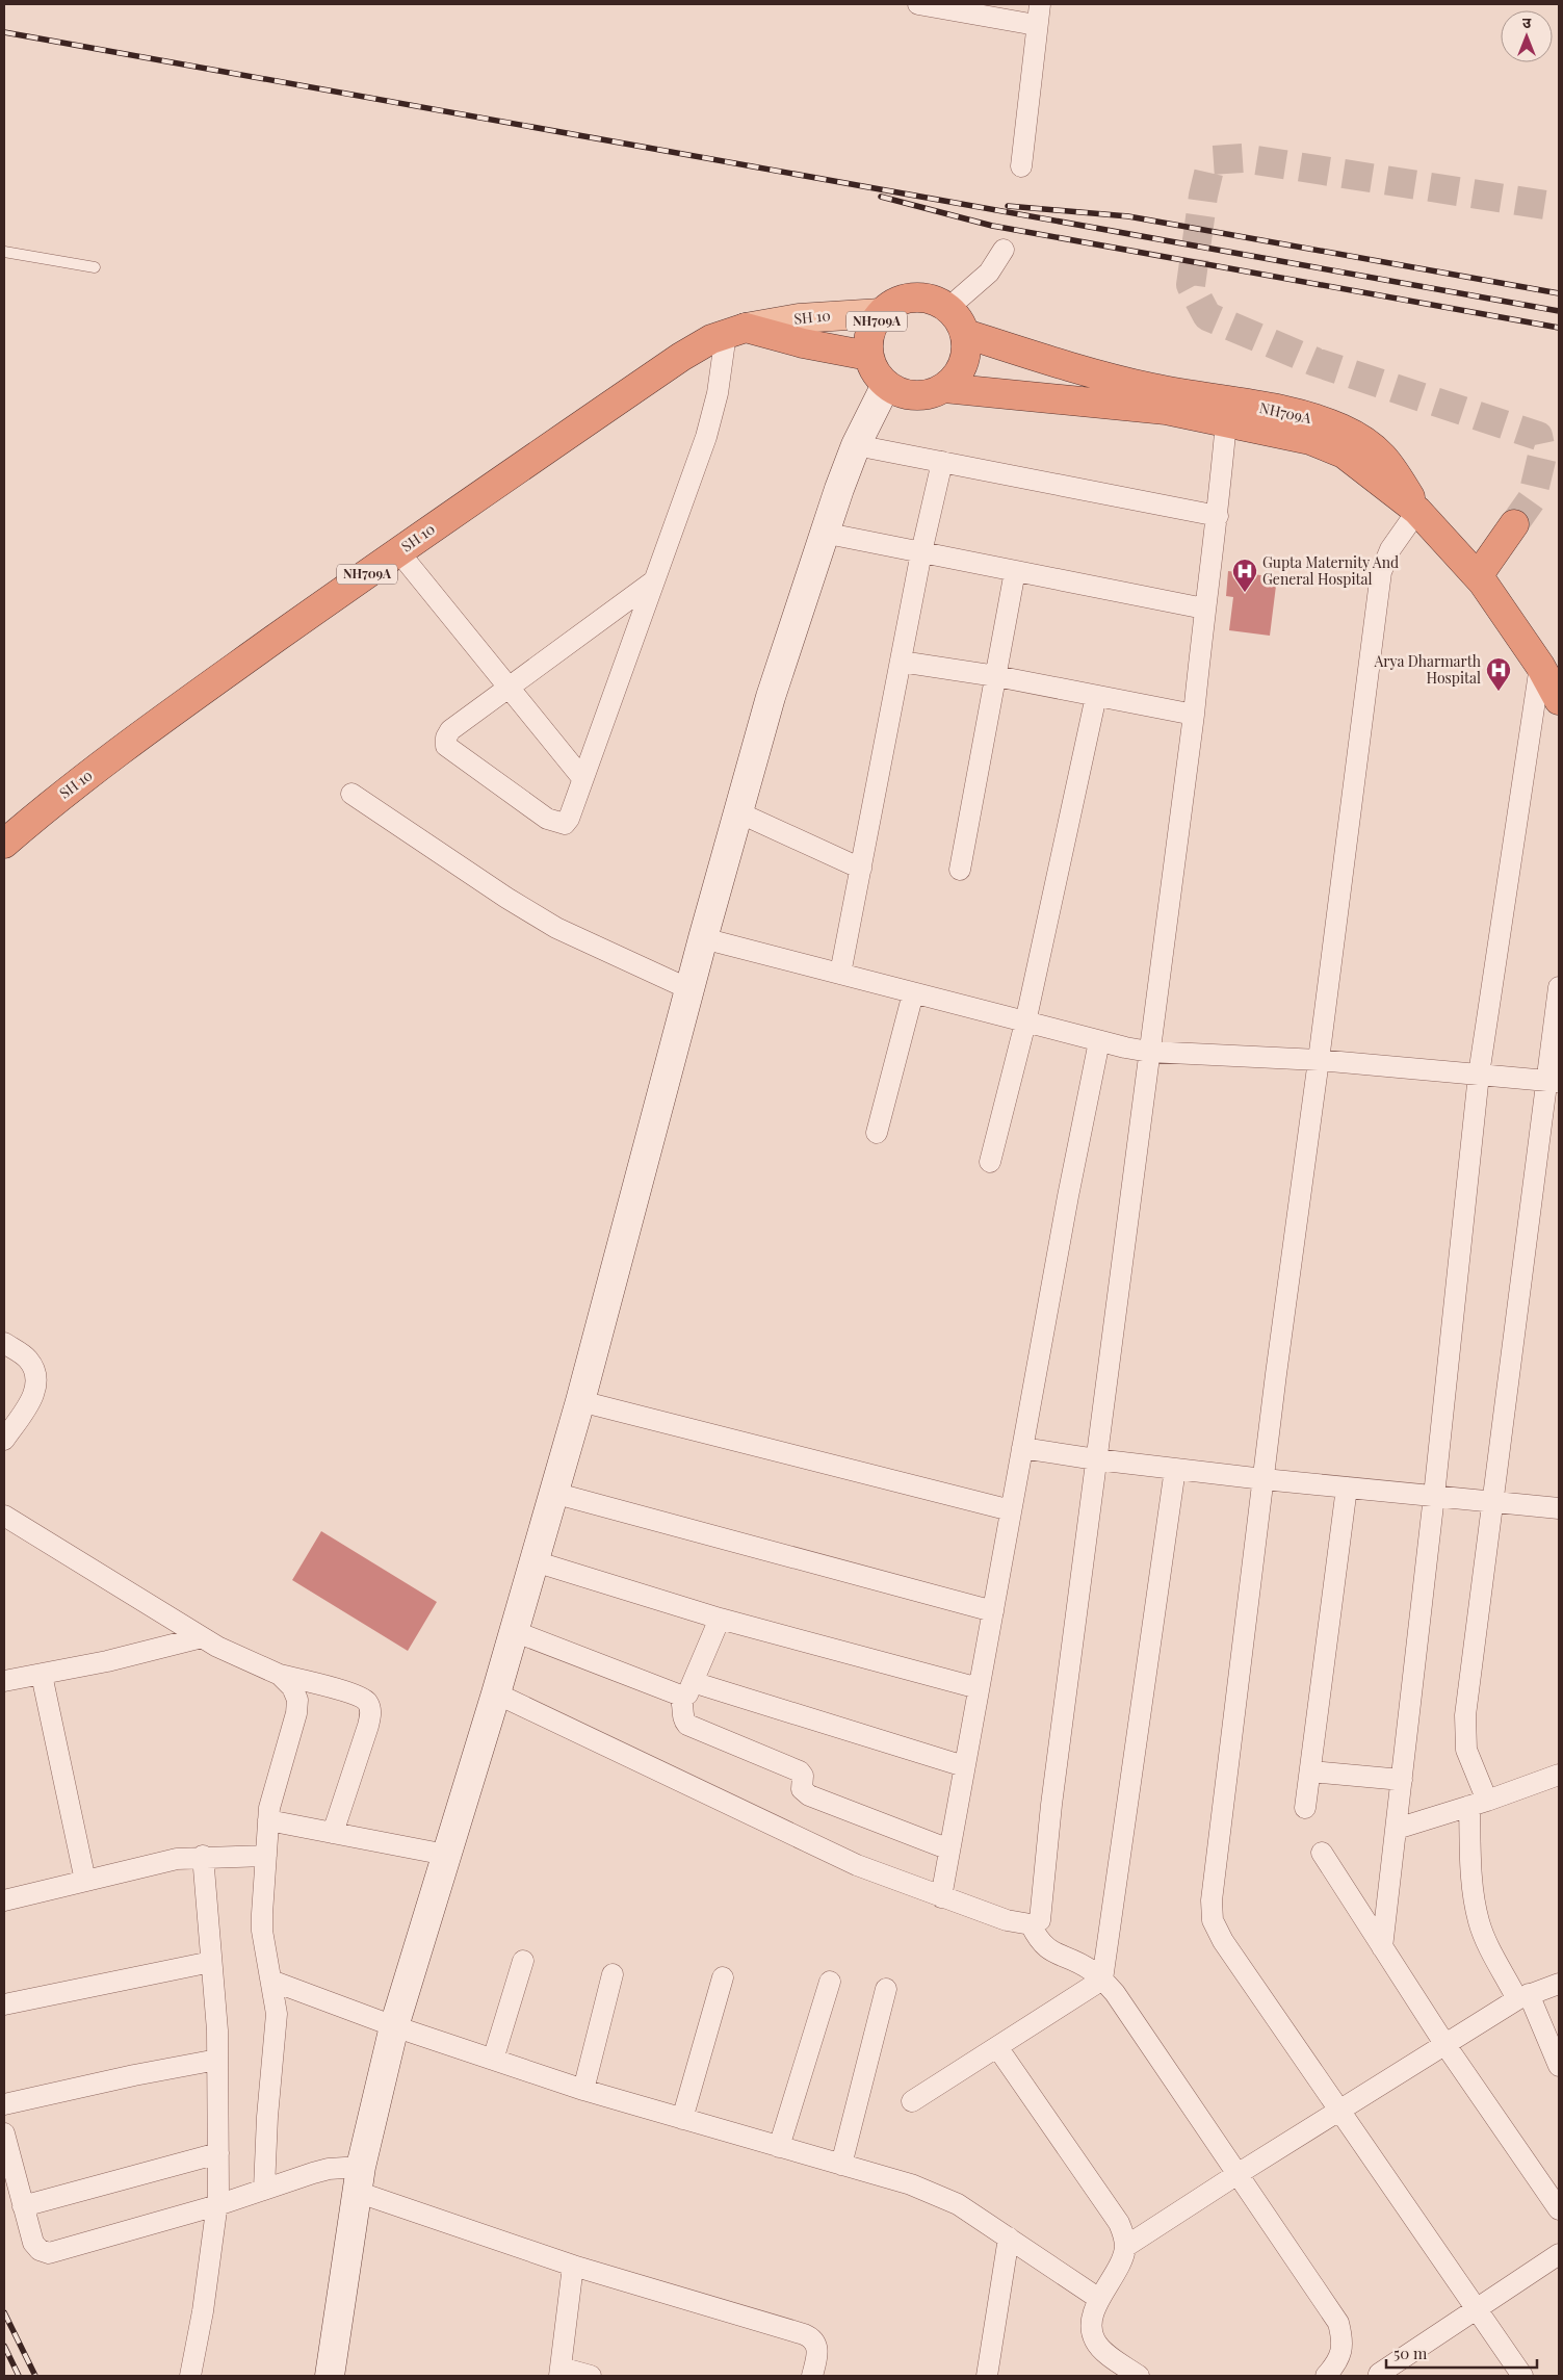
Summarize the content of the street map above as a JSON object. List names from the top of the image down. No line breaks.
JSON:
{"streets":{"highway":["SH 10","NH709A"]},"crossings":[["SH 10","NH709A"]],"places":{"hospital":["Gupta Maternity And General Hospital","Arya Dharmarth Hospital"]},"scale_bar":"50 m","north":"top"}
